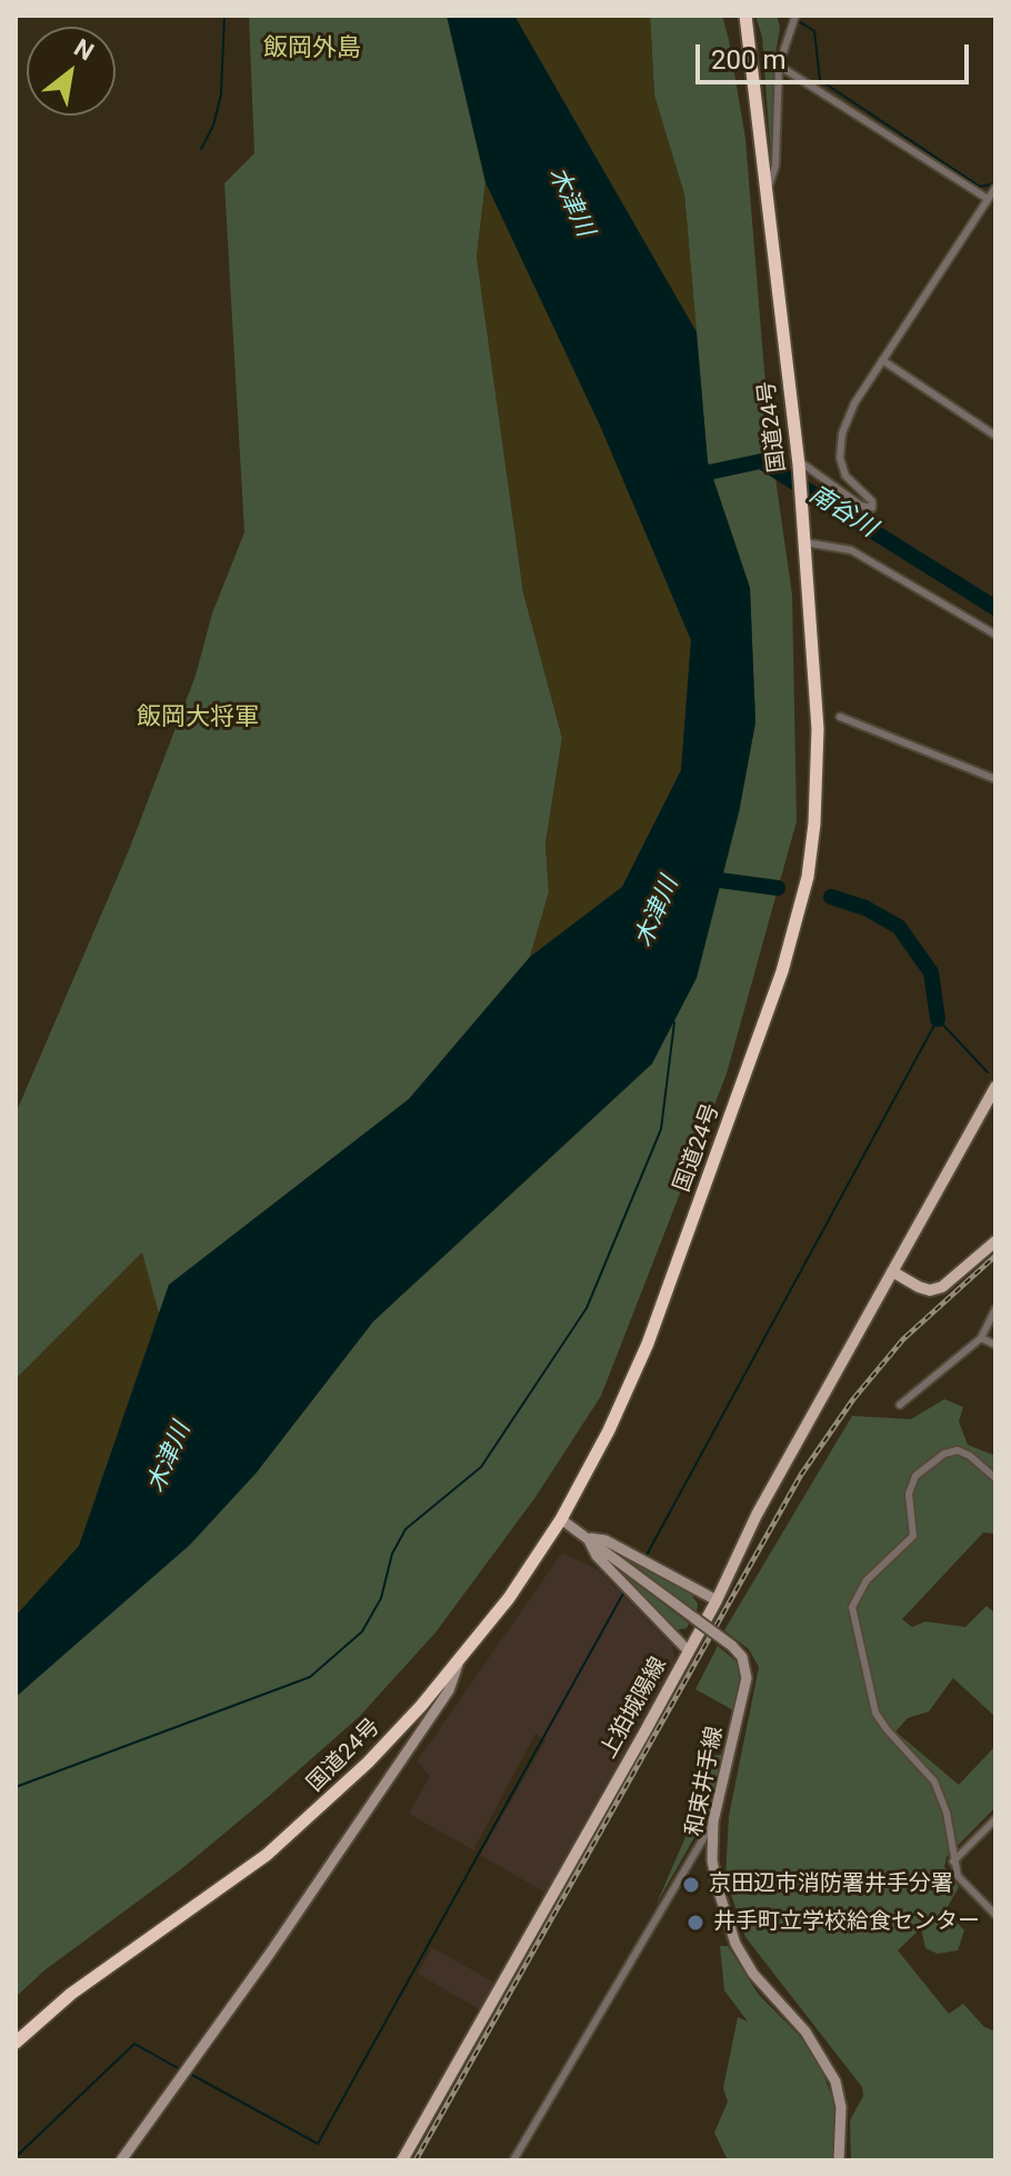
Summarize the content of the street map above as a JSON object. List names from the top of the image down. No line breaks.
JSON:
{"streets":{"highway":["国道24号"],"main road":["上狛城陽線","和束井手線"]},"crossings":[["国道24号","和束井手線"]],"districts":["飯岡外島","飯岡大将軍"],"water":["木津川","南谷川"],"places":["京田辺市消防署井手分署","井手町立学校給食センター"],"scale_bar":"200 m","north":"top right"}
